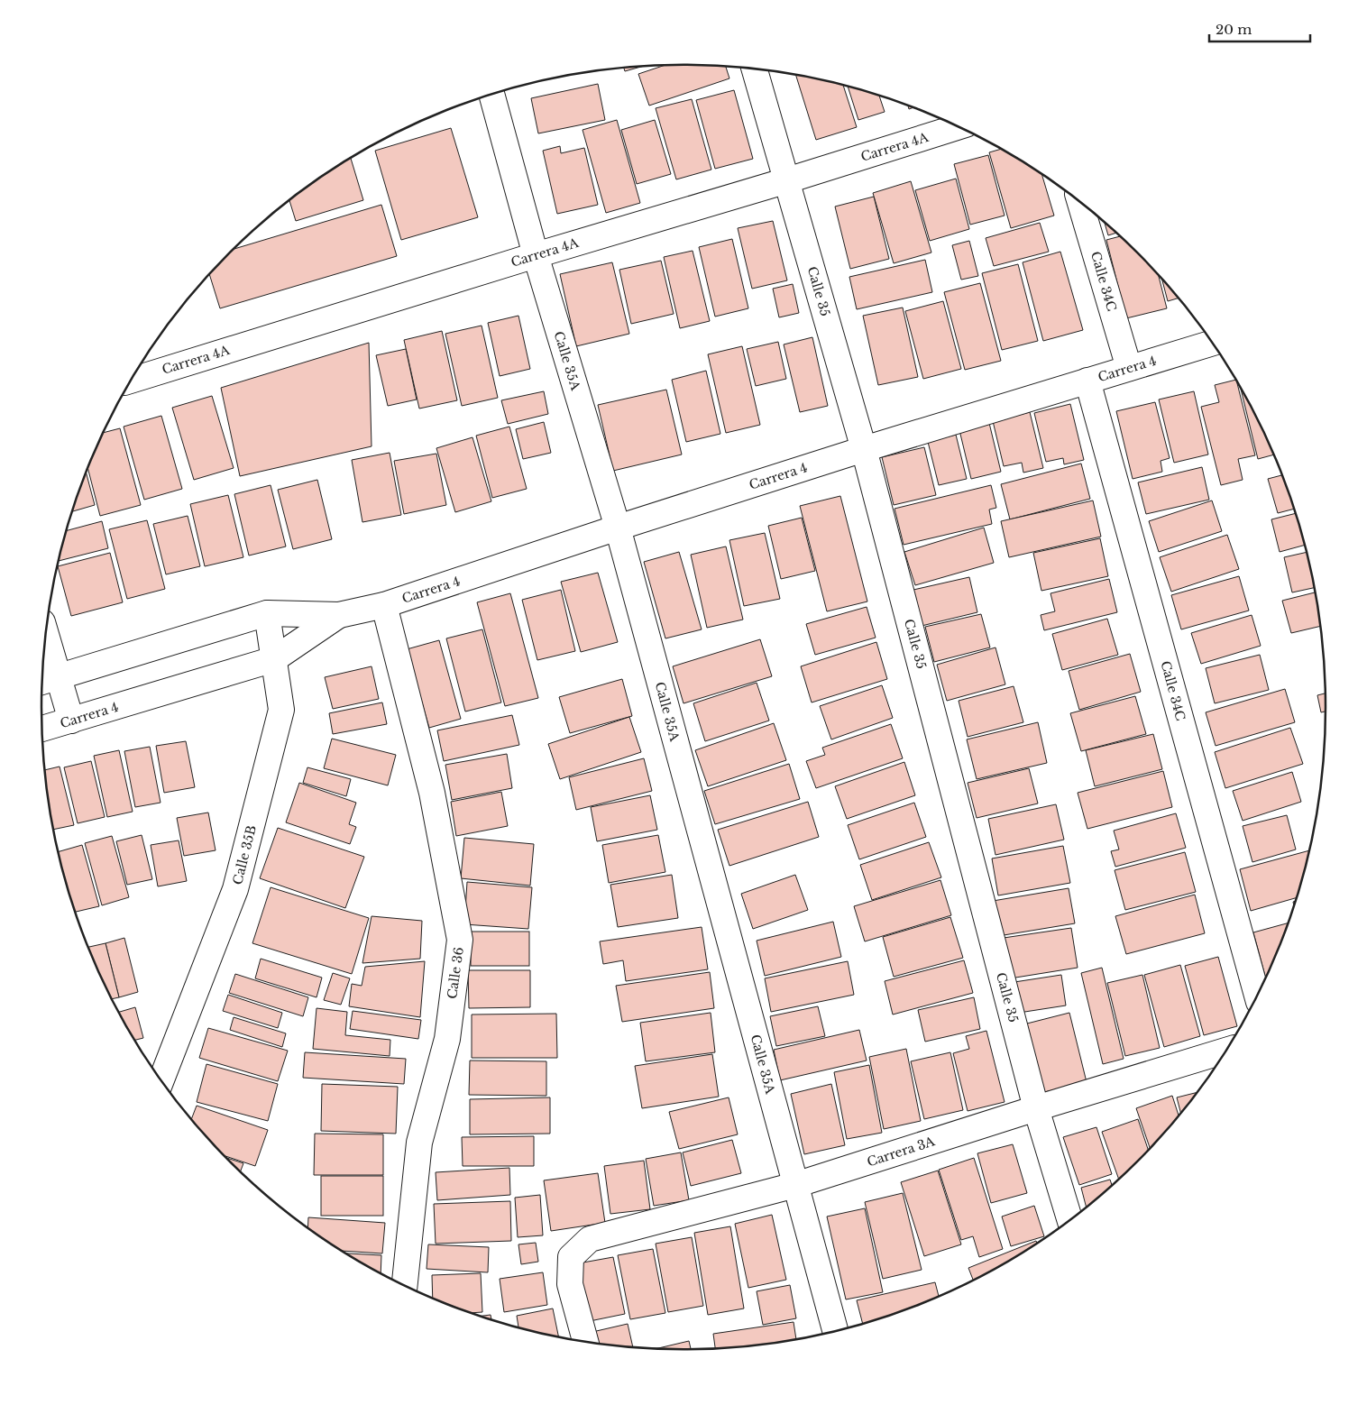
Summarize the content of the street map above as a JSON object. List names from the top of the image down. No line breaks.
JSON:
{"streets":{"street":["Carrera 4A","Calle 34C","Calle 35","Calle 35A","Carrera 4","Calle 35B","Calle 36","Carrera 3A"]},"crossings":[["Carrera 4A","Calle 35"],["Carrera 4A","Calle 35A"],["Calle 34C","Carrera 4"],["Calle 35","Carrera 4"],["Calle 35","Carrera 3A"],["Calle 35A","Carrera 4"],["Calle 35A","Carrera 3A"],["Carrera 4","Calle 35B"],["Carrera 4","Calle 36"]],"scale_bar":"20 m"}
